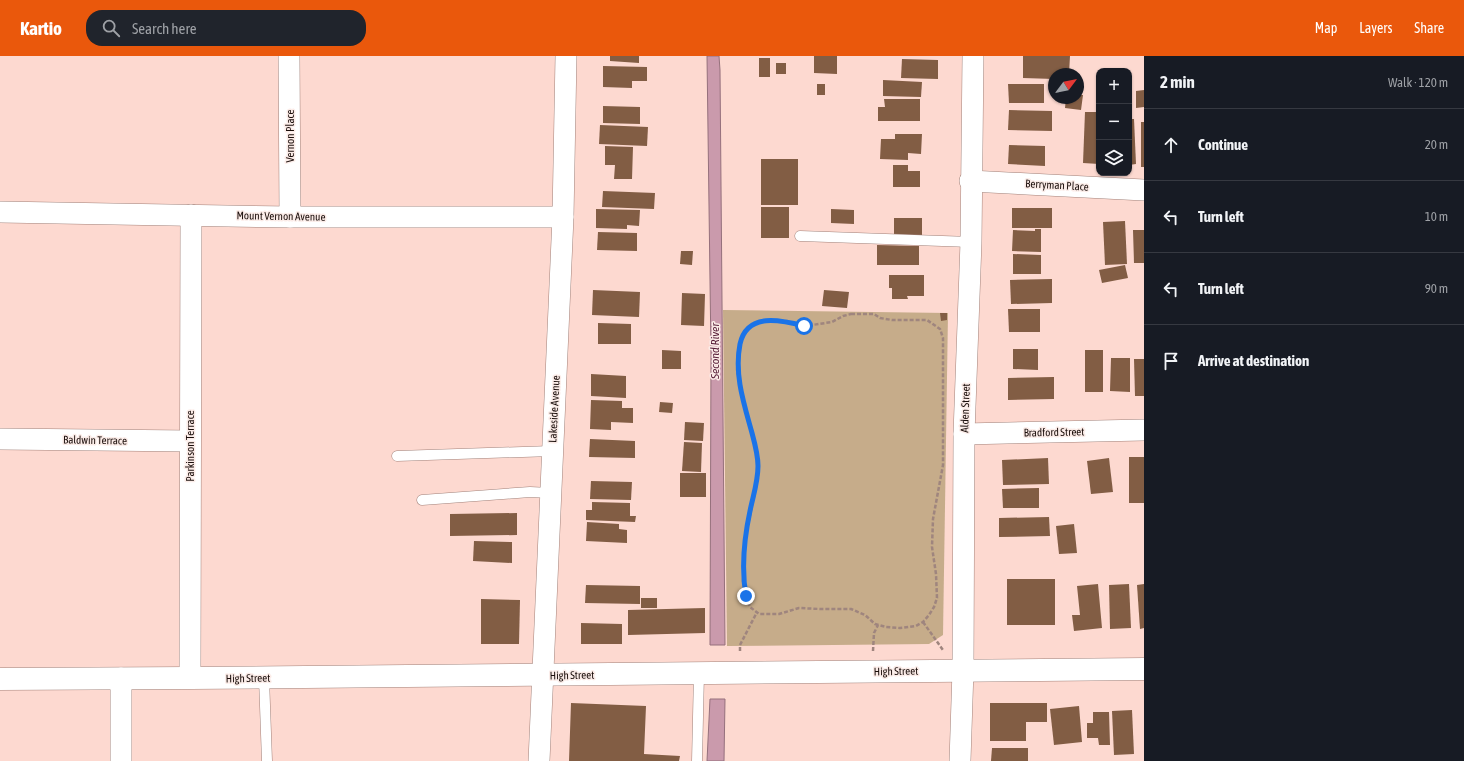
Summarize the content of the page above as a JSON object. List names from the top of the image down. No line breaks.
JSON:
{"streets":{"main road":["High Street"],"street":["Vernon Place","Berryman Place","Mount Vernon Avenue","Alden Street","Lakeside Avenue","Bradford Street","Baldwin Terrace","Parkinson Terrace"]},"crossings":[["Vernon Place","Mount Vernon Avenue"],["Berryman Place","Alden Street"],["Mount Vernon Avenue","Lakeside Avenue"],["Mount Vernon Avenue","Parkinson Terrace"],["Alden Street","Bradford Street"],["Alden Street","High Street"],["Lakeside Avenue","High Street"],["Baldwin Terrace","Parkinson Terrace"],["Parkinson Terrace","High Street"]],"water":["Second River"],"north":"top right","page":{"header":"Kartio","search":"Search here","nav":["Map","Layers","Share"],"heading":["2 min","Walk · 120 m"],"map_buttons":["+","−"],"list":[["Continue","20 m"],["Turn left","10 m"],["Turn left","90 m"],"Arrive at destination"]}}
